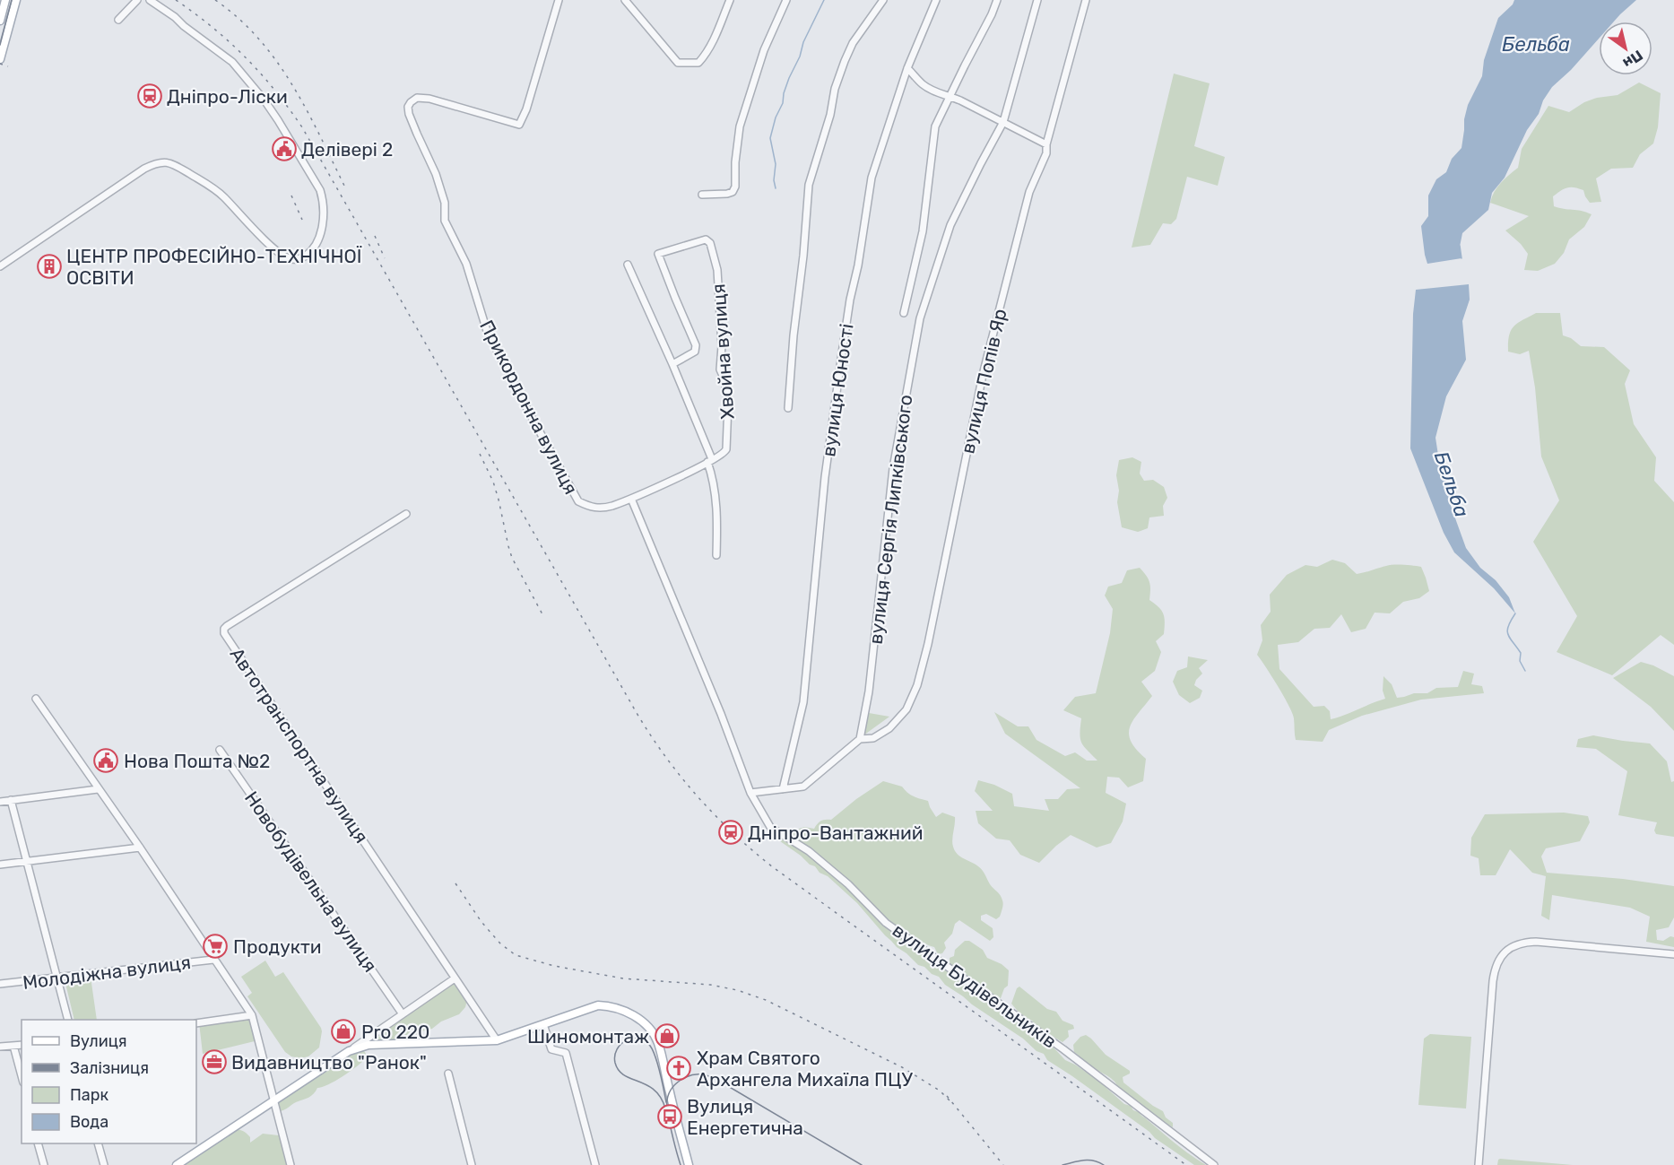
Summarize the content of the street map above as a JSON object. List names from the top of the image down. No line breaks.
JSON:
{"streets":{"street":["Хвойна вулиця","вулиця Попів Яр","вулиця Юності","Прикордонна вулиця","вулиця Сергія Липківського","Автотранспортна вулиця","Новобудівельна вулиця","Молодіжна вулиця","вулиця Будівельників"]},"crossings":[["вулиця Попів Яр","вулиця Сергія Липківського"]],"water":["Бельба"],"places":{"station":["Дніпро-Ліски","Дніпро-Вантажний"],"public building":["Делівері 2","Нова Пошта №2"],"building":["ЦЕНТР ПРОФЕСІЙНО-ТЕХНІЧНОЇ ОСВІТИ"],"supermarket":["Продукти"],"shop":["Pro 220","Шиномонтаж"],"office":["Видавництво \"Ранок\""],"church":["Храм Святого Архангела Михаїла ПЦУ"],"bus stop":["Вулиця Енергетична"]},"legend":["Вулиця","Залізниця","Парк","Вода"],"north":"bottom right"}
